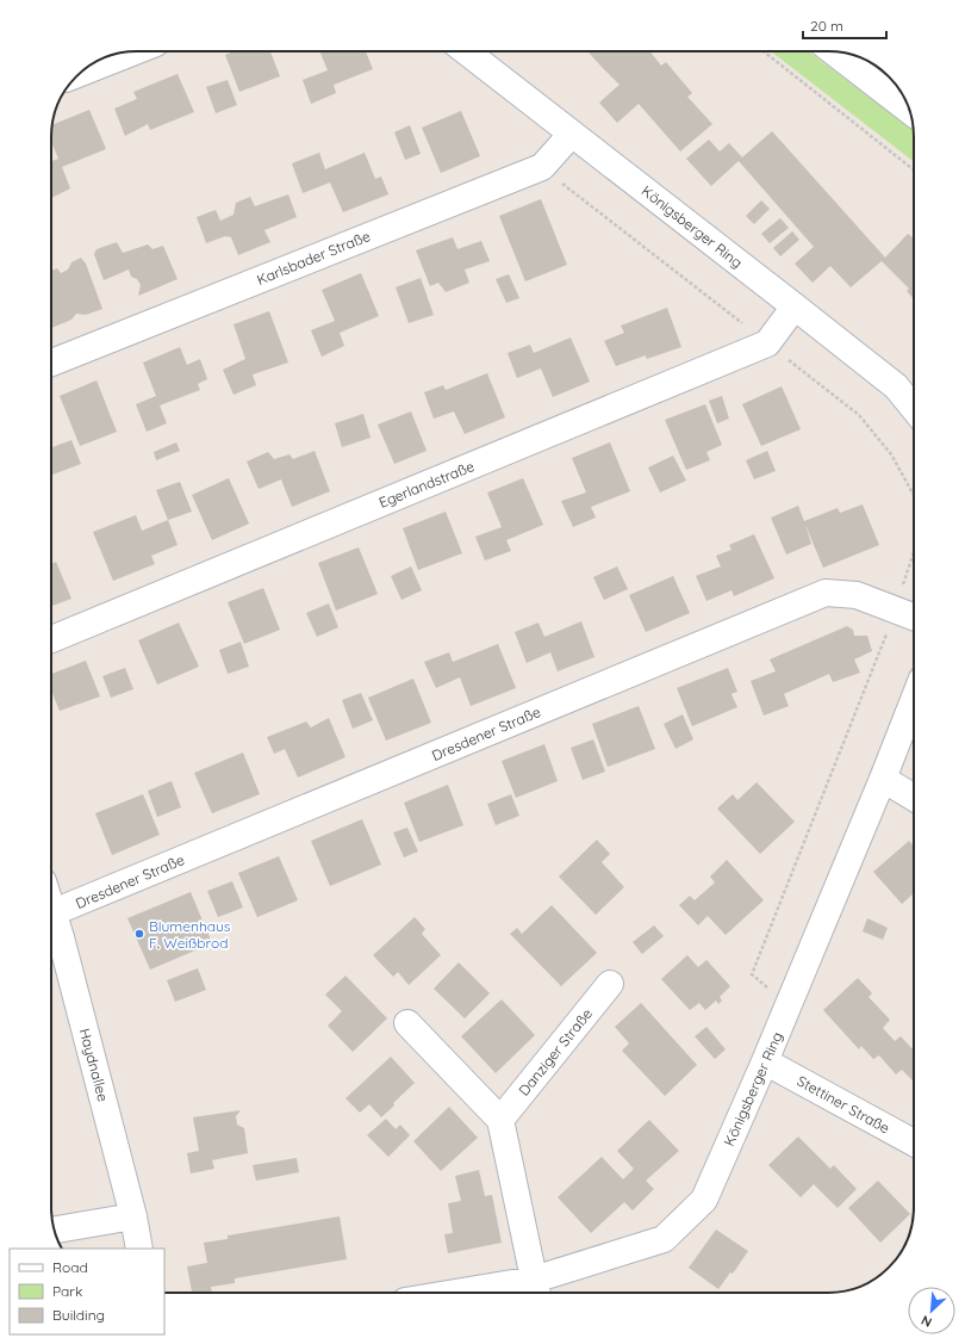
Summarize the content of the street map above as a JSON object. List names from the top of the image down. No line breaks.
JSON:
{"streets":{"street":["Königsberger Ring","Karlsbader Straße","Egerlandstraße","Dresdener Straße","Danziger Straße","Haydnallee","Stettiner Straße"]},"crossings":[["Königsberger Ring","Karlsbader Straße"],["Königsberger Ring","Stettiner Straße"],["Dresdener Straße","Haydnallee"]],"places":["Blumenhaus F. Weißbrod"],"legend":["Road","Park","Building"],"scale_bar":"20 m","north":"bottom left"}
